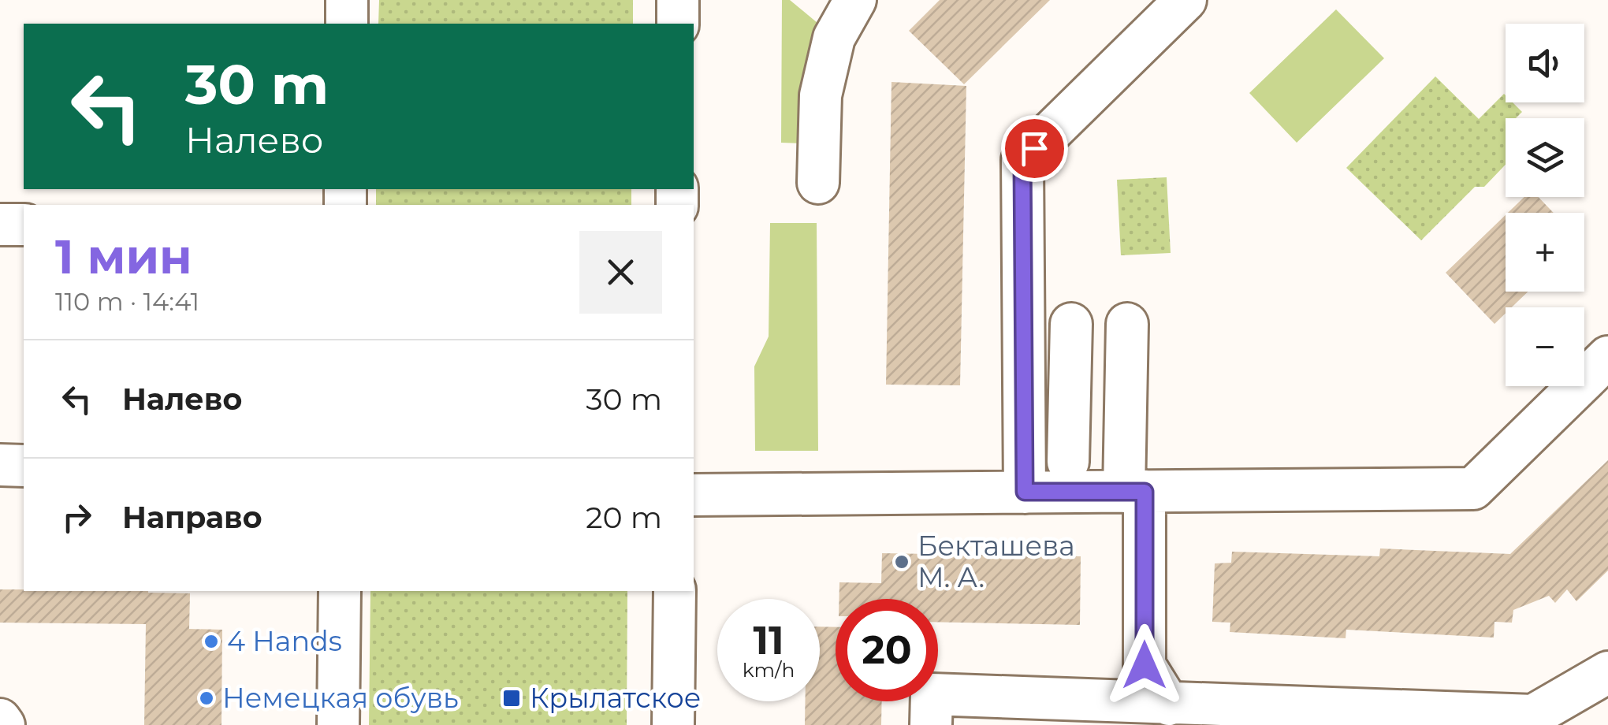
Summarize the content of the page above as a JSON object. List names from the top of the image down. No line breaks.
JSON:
{"places":{"other":["Бекташева М. А.","4 Hands","Немецкая обувь"],"transit":["Крылатское"]},"page":{"map_buttons":["+","−"],"turn":["30 m","Налево"],"heading":["1 мин","110 m · 14:41"],"list":[{"name":"Налево","value":"30 m"},{"name":"Направо","value":"20 m"}],"speed":"11 km/h","limit":"20"}}
